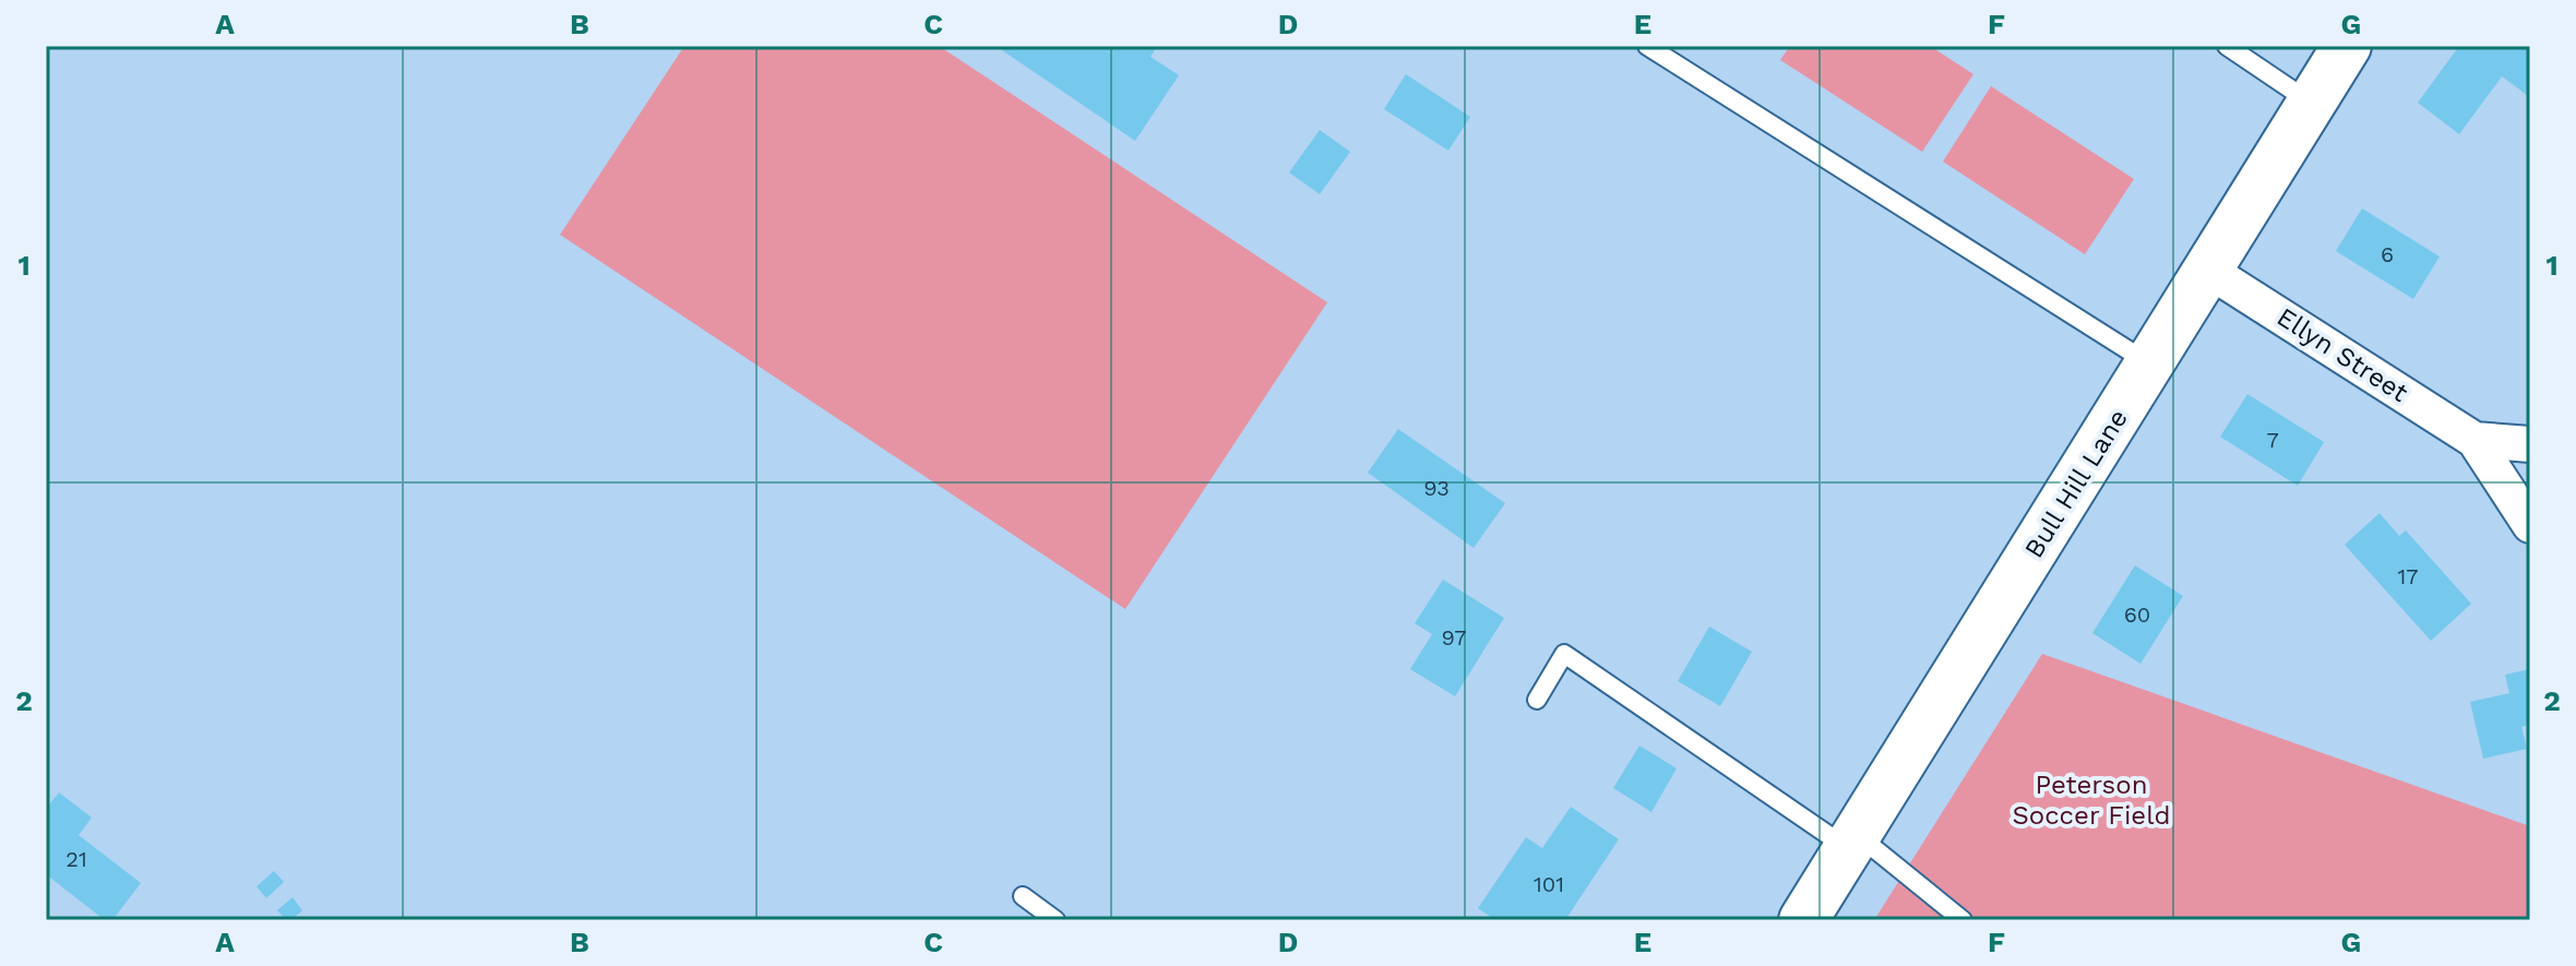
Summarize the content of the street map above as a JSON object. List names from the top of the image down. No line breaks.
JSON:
{"streets":{"main road":["Bull Hill Lane"],"street":["Ellyn Street"]},"crossings":[["Ellyn Street","Bull Hill Lane"]],"parks":["Peterson Soccer Field"],"house_numbers":["6","7","93","17","60","97","21","101"],"grid":{"columns":["A","B","C","D","E","F","G"],"rows":["1","2"]}}
